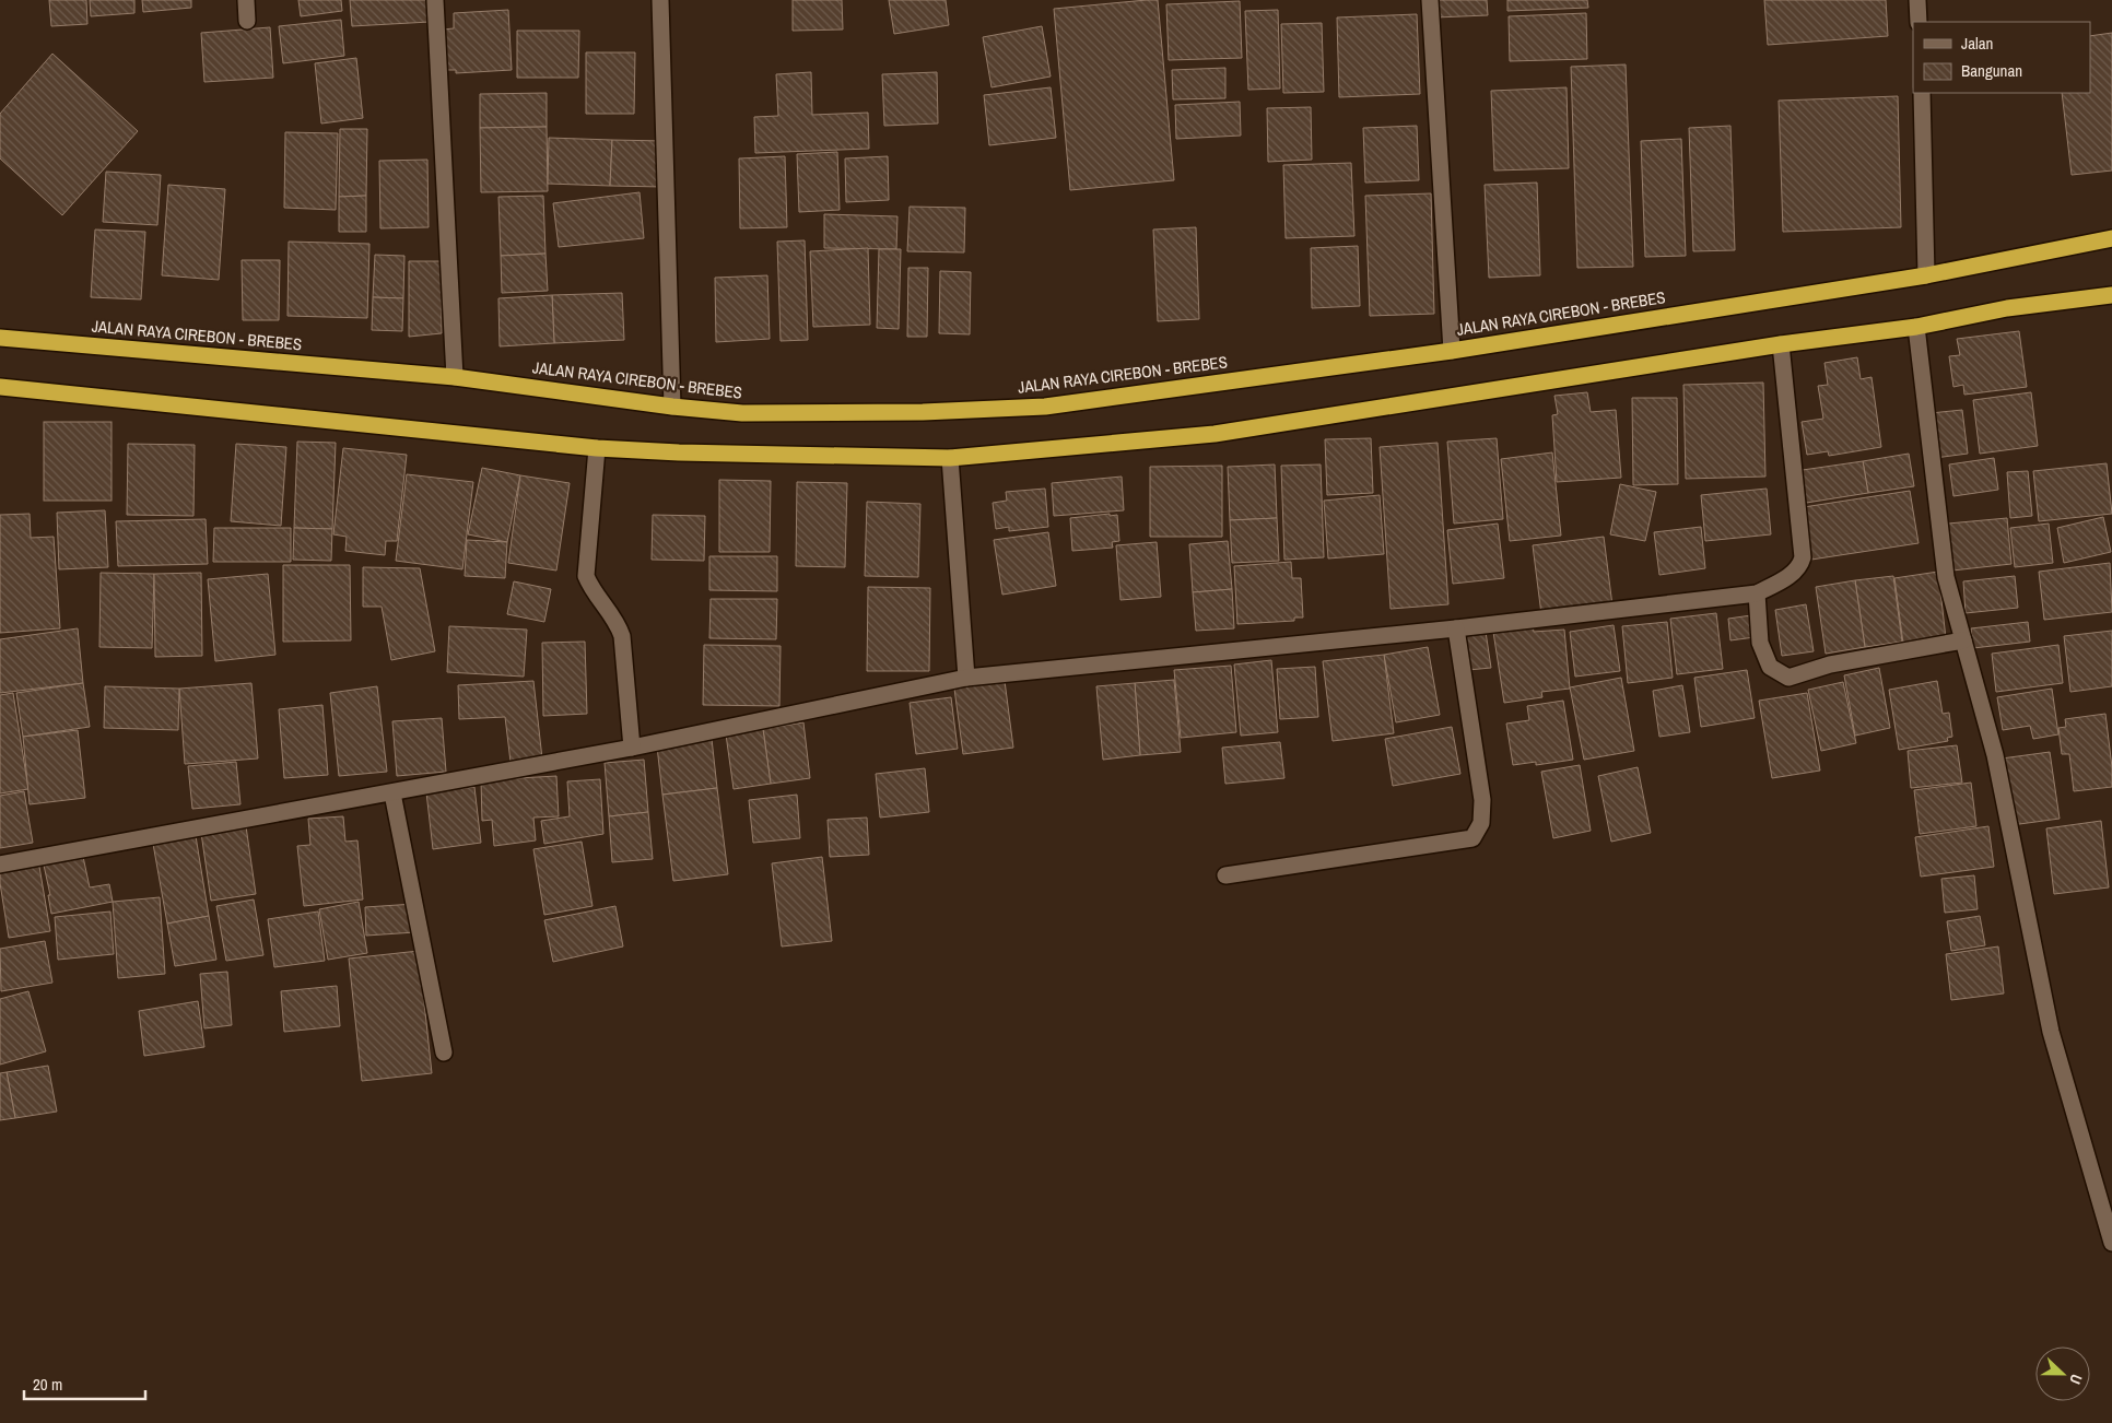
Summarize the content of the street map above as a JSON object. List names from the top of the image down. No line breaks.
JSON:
{"streets":{"highway":["JALAN RAYA CIREBON - BREBES"]},"legend":["Jalan","Bangunan"],"scale_bar":"20 m","north":"right"}
